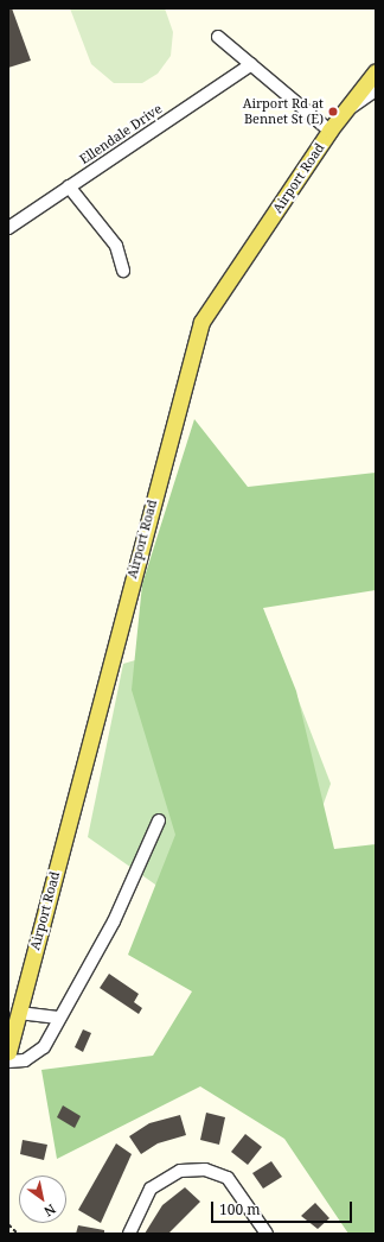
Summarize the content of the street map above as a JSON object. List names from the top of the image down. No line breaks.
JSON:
{"streets":{"main road":["Airport Road"],"street":["Ellendale Drive"]},"places":["Airport Rd at Bennet St (E)"],"scale_bar":"100 m","north":"bottom right"}
